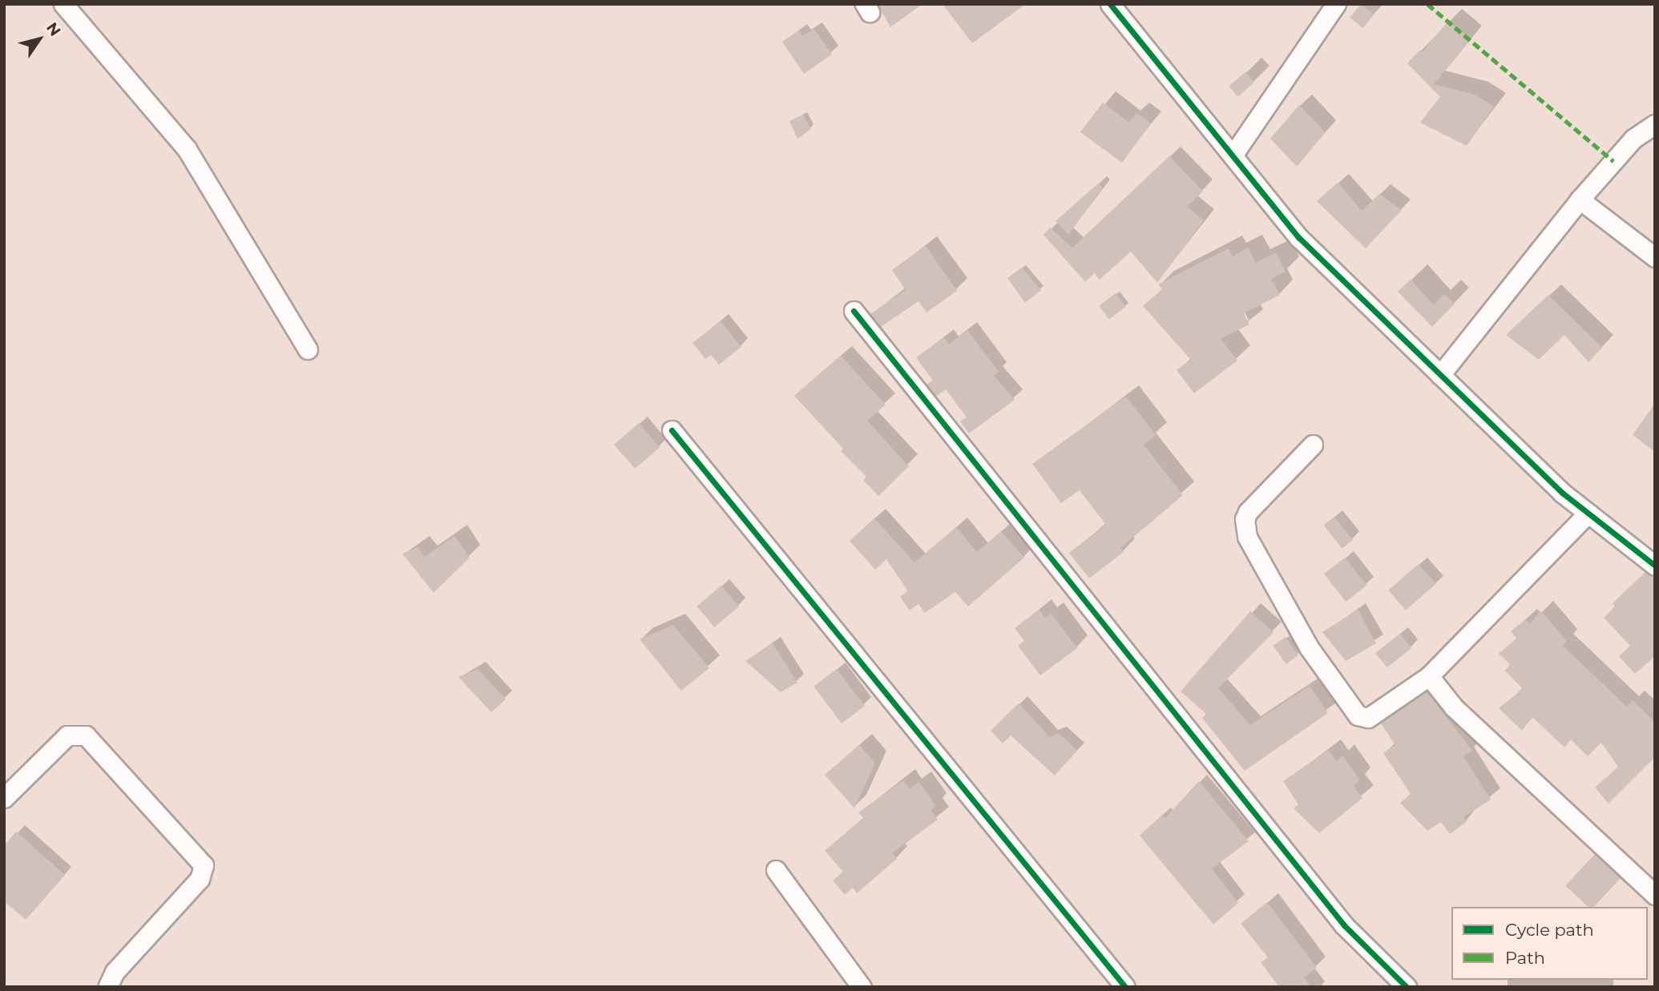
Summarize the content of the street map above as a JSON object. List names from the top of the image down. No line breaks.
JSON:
{"legend":["Cycle path","Path"],"north":"top right"}
